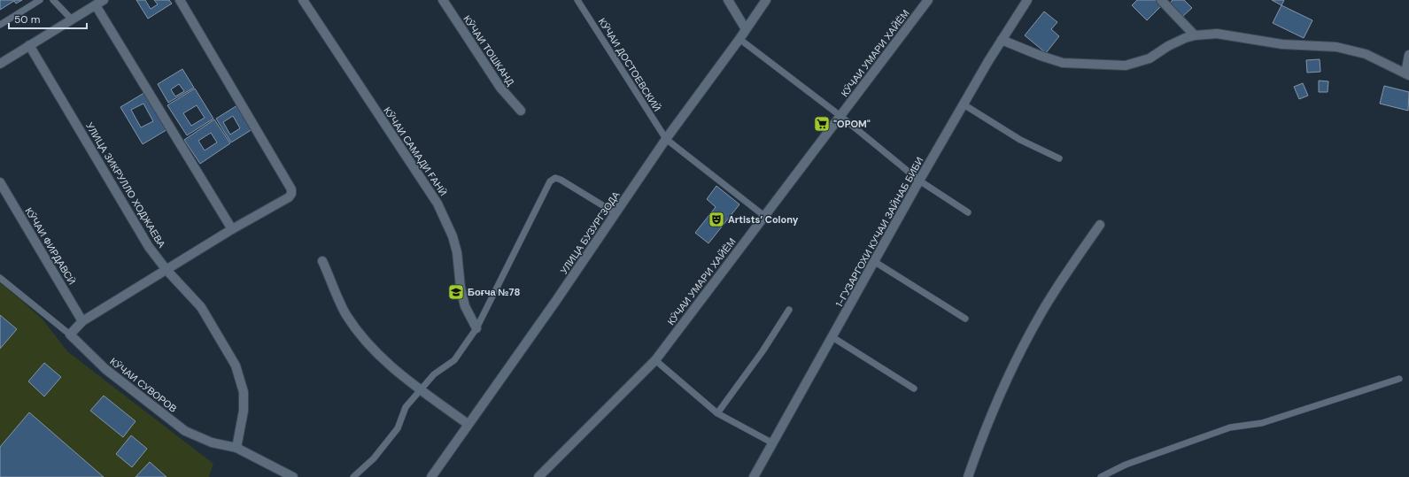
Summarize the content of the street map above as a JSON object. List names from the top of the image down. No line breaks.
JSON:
{"streets":{"street":["КӮЧАИ ТОШКАНД","КӮЧАИ УМАРИ ХАЙЁМ","КӮЧАИ САМАДИ ҒАНӢ","УЛИЦА ЗИКРУЛЛО ХОДЖАЕВА","1-ГУЗАРГОХИ КУЧАИ ЗАЙНАБ БИБИ","УЛИЦА БУЗУРГЗОДА","КӮЧАИ ФИРДАВСӢ","КӮЧАИ СУВОРОВ"],"lane":["КӮЧАИ ДОСТОЕВСКИЙ"]},"crossings":[["КӮЧАИ УМАРИ ХАЙЁМ","КӮЧАИ ДОСТОЕВСКИЙ"],["КӮЧАИ ДОСТОЕВСКИЙ","УЛИЦА БУЗУРГЗОДА"],["УЛИЦА ЗИКРУЛЛО ХОДЖАЕВА","КӮЧАИ СУВОРОВ"]],"places":{"supermarket":["\"OPOM\""],"theatre":["Artists’ Colony"],"school or university":["Боғча №78"]},"scale_bar":"50 m"}
